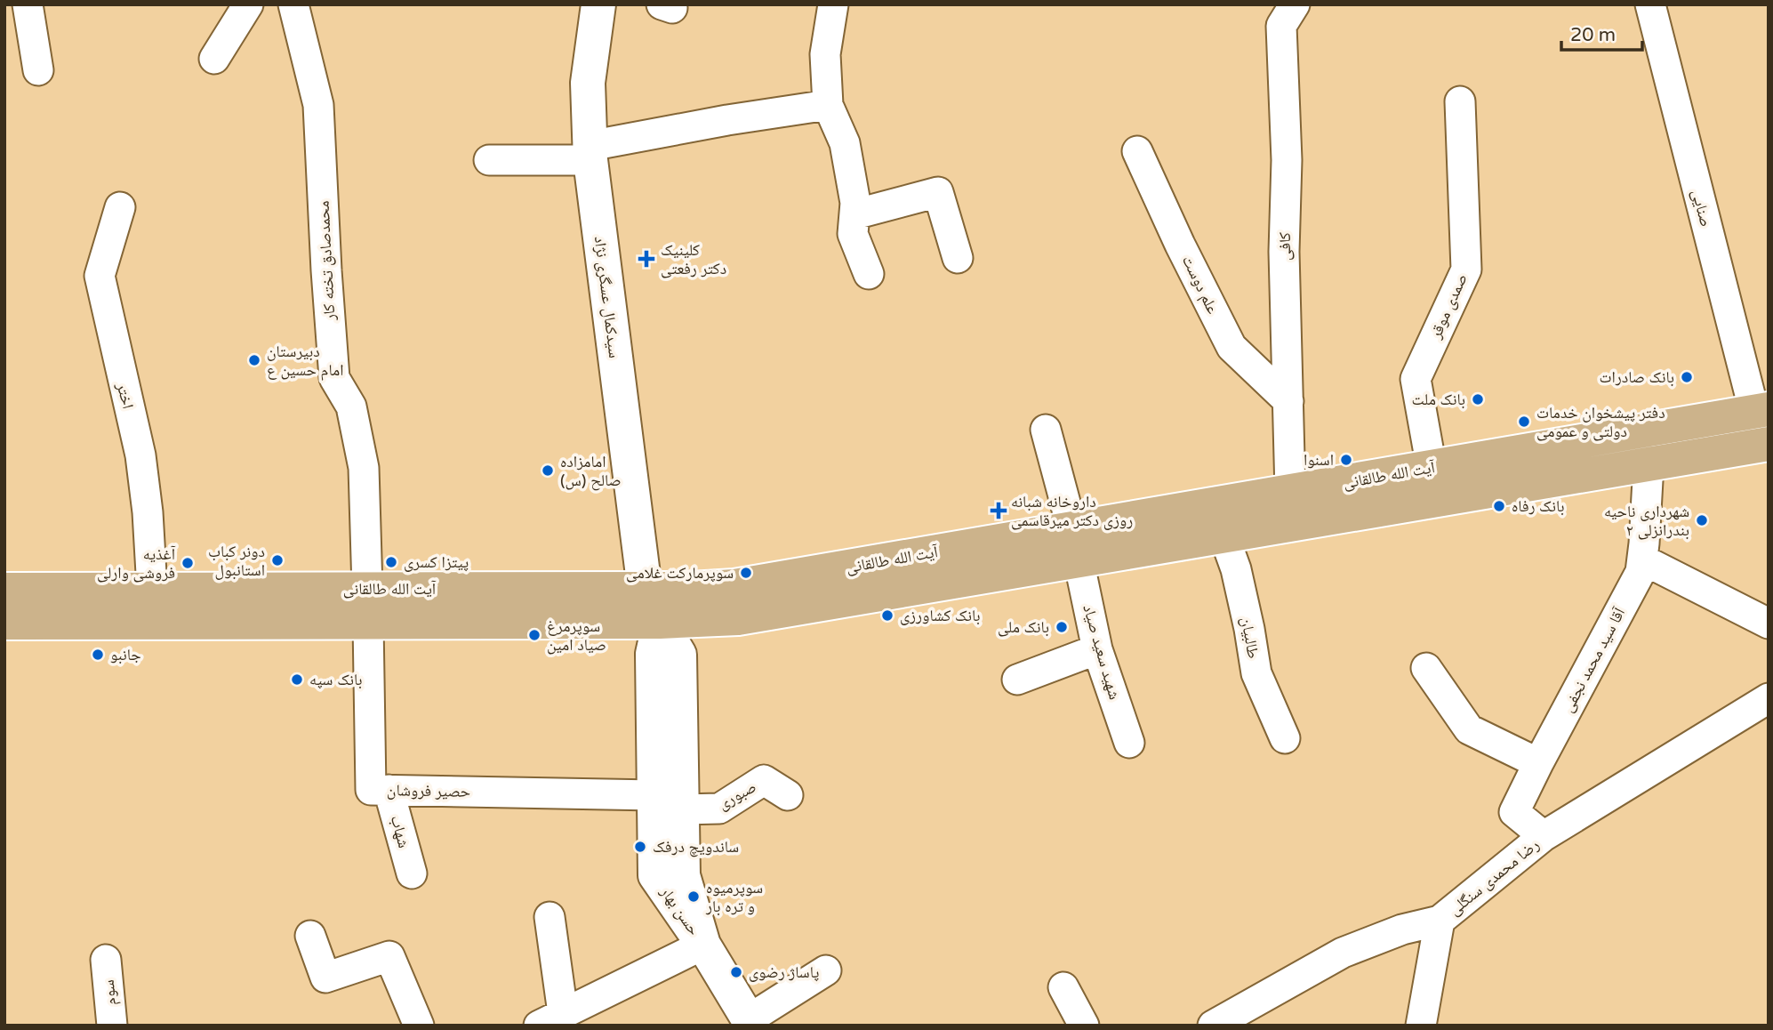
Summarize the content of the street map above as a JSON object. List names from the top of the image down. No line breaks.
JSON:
{"streets":{"main road":["آیت الله طالقانی"],"street":["صنایی","کافی","محمدصادق تخته کار","علم دوست","سیدکمال عسگری نژاد","صمدی موقر","اختر","طالبیان","شهید سعید صیاد","آقا سید محمد نجفی","حصیر فروشان","صبوری","شهاب","رضا محمدی سنگلی","حسن بهار","سوم"]},"crossings":[["صنایی","آیت الله طالقانی"],["کافی","علم دوست"],["کافی","آیت الله طالقانی"],["محمدصادق تخته کار","آیت الله طالقانی"],["سیدکمال عسگری نژاد","آیت الله طالقانی"],["سیدکمال عسگری نژاد","حسن بهار"],["صمدی موقر","آیت الله طالقانی"],["اختر","آیت الله طالقانی"],["آیت الله طالقانی","طالبیان"],["آیت الله طالقانی","شهید سعید صیاد"],["آیت الله طالقانی","آقا سید محمد نجفی"],["آیت الله طالقانی","حصیر فروشان"],["آیت الله طالقانی","حسن بهار"],["آقا سید محمد نجفی","رضا محمدی سنگلی"],["حصیر فروشان","صبوری"],["حصیر فروشان","شهاب"],["حصیر فروشان","حسن بهار"],["صبوری","حسن بهار"]],"places":{"health":["کلینیک دکتر رفعتی","داروخانه شبانه روزی دکتر میرقاسمی"],"other":["دبیرستان امام حسین ع","بانک صادرات","بانک ملت","دفتر پیشخوان خدمات دولتی و عمومی","اسنوا","امامزاده صالح (س)","بانک رفاه","شهرداری ناحیه ۲ بندرانزلی","دونر کباب استانبول","پیتزا کسری","آغذیه فروشی وارلی","سوپرمارکت غلامی","بانک کشاورزی","بانک ملی","سوپرمرغ صیاد امین","جانبو","بانک سپه","ساندویچ درفک","سوپرمیوه و تره بار","پاساژ رضوی"]},"scale_bar":"20 m"}
